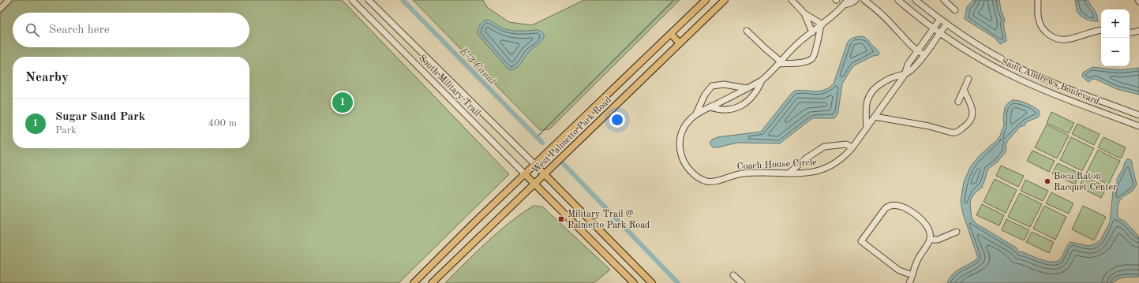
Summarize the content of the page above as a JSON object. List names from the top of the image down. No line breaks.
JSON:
{"streets":{"main road":["South Military Trail","West Palmetto Park Road"],"street":["Saint Andrews Boulevard","Coach House Circle"]},"crossings":[["Saint Andrews Boulevard","Coach House Circle"],["South Military Trail","West Palmetto Park Road"]],"water":["E-3 Canal"],"places":{"other":["Boca Raton Racquet Center"],"transit":["Military Trail @ Palmetto Park Road"]},"page":{"map_buttons":["+","−"],"search":"Search here","heading":"Nearby","pins":"1","list":[{"mark":"1","name":"Sugar Sand Park","note":"Park","value":"400 m"}]}}
